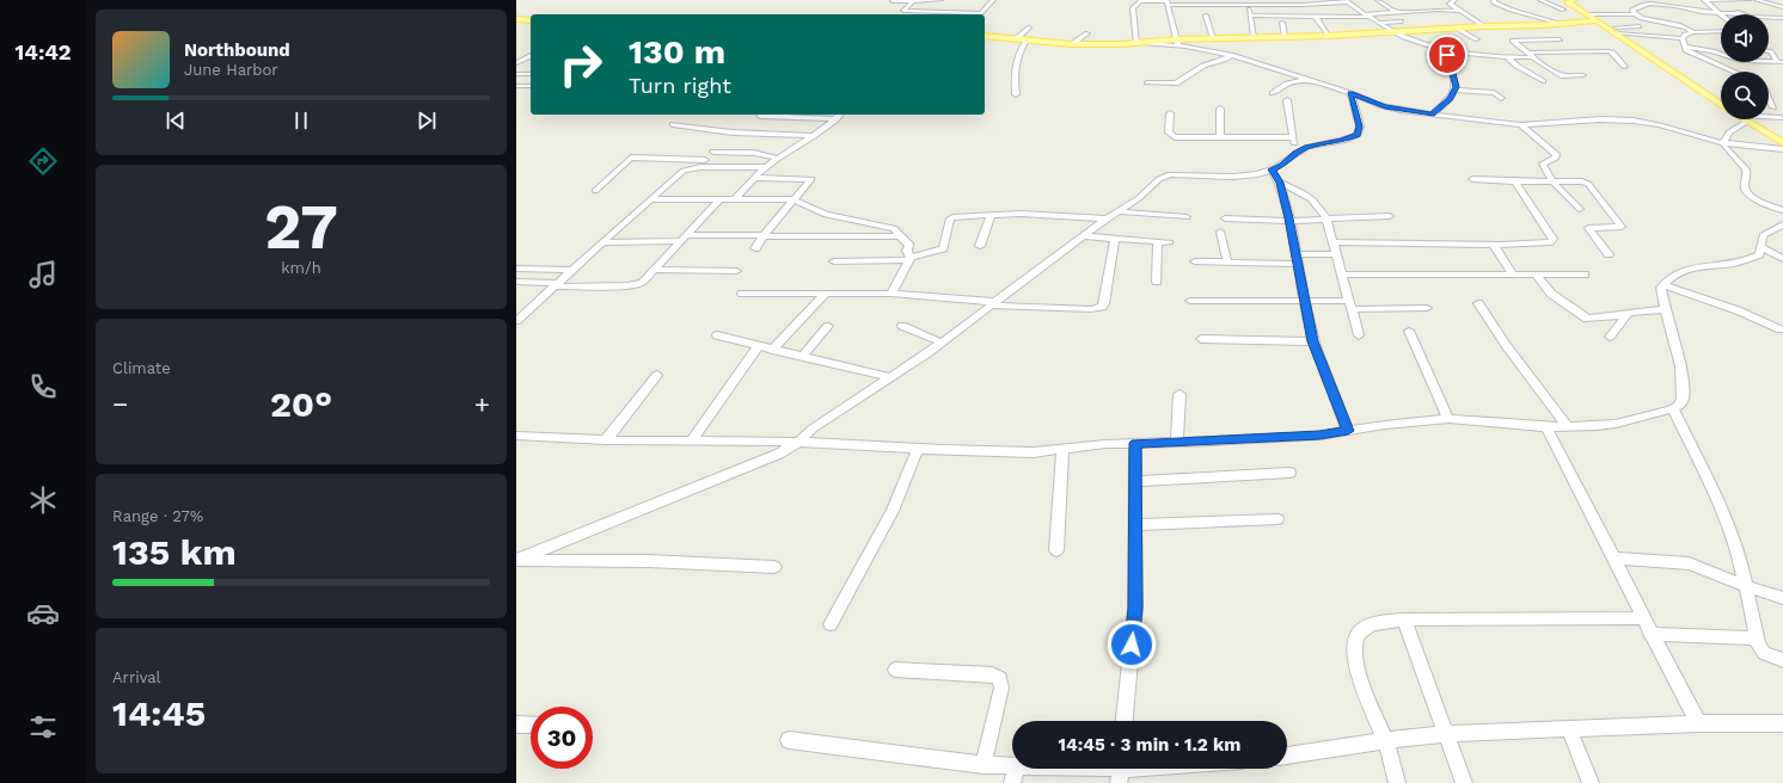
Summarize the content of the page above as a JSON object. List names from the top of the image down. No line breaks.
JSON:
{"page":{"tabs":"14:42","turn":["130 m","Turn right"],"song":["Northbound","June Harbor"],"tile":[["27","km/h"],"Climate",["Range · 27%","135 km"],["Arrival","14:45"]],"heat":["−","20°","+"],"limit":"30","trip":"14:45 · 3 min · 1.2 km"}}
